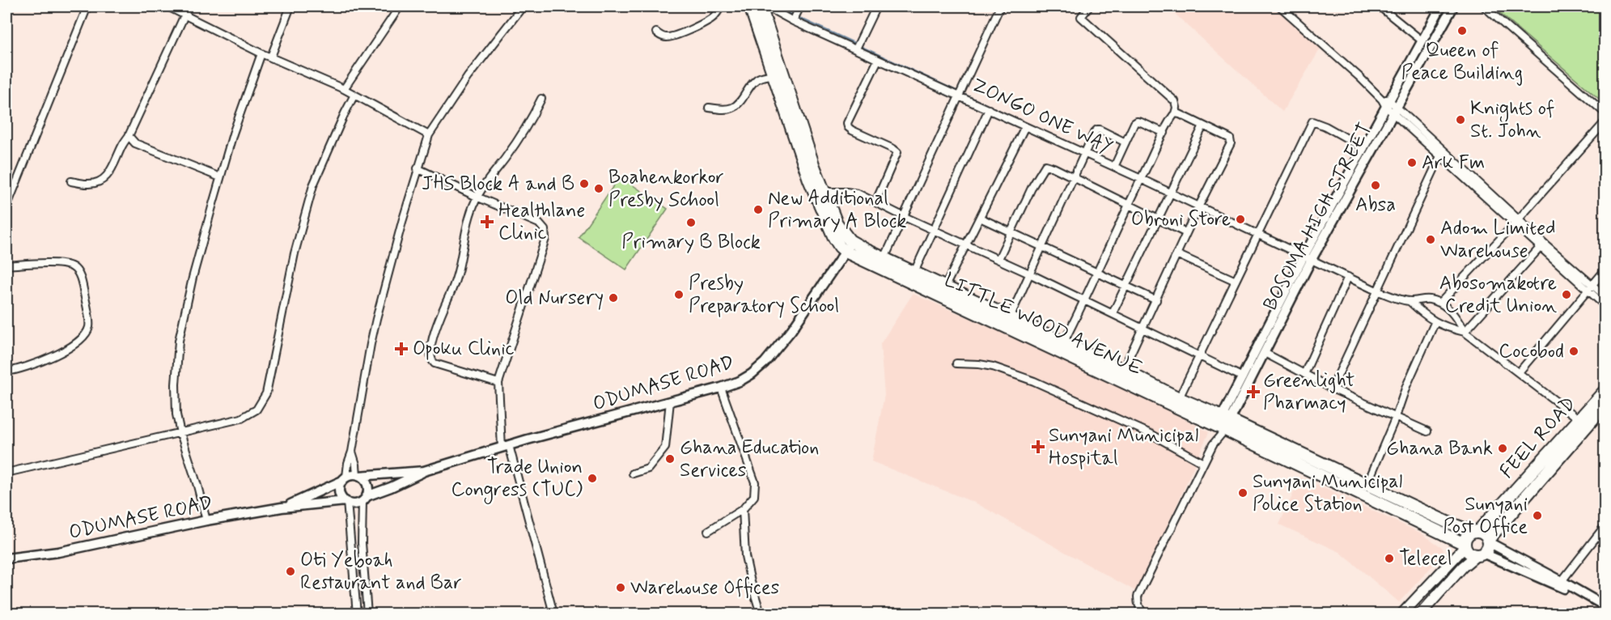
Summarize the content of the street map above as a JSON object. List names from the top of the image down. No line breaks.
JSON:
{"streets":{"highway":["LITTLE WOOD AVENUE","FEEL ROAD"],"street":["ZONGO ONE WAY","BOSOMA HIGH STREET","ODUMASE ROAD"]},"crossings":[["ZONGO ONE WAY","BOSOMA HIGH STREET"],["BOSOMA HIGH STREET","LITTLE WOOD AVENUE"],["LITTLE WOOD AVENUE","ODUMASE ROAD"],["LITTLE WOOD AVENUE","FEEL ROAD"]],"places":{"other":["Queen of Peace Building","Knights of St. John","Ark Fm","JHS Block A and B","Absa","Boahenkorkor Presby School","New Additional Primary A Block","Obroni Store","Primary B Block","Adom Limited Warehouse","Presby Preparatory School","Abosomakotre Credit Union","Old Nursery","Cocobod","Ghana Bank","Ghana Education Services","Trade Union Congress (TUC)","Sunyani Municipal Police Station","Sunyani Post Office","Telecel","Oti Yeboah Restaurant and Bar","Warehouse Offices"],"health":["Healthlane Clinic","Opoku Clinic","Greenlight Pharmacy","Sunyani Municipal Hospital"]}}
